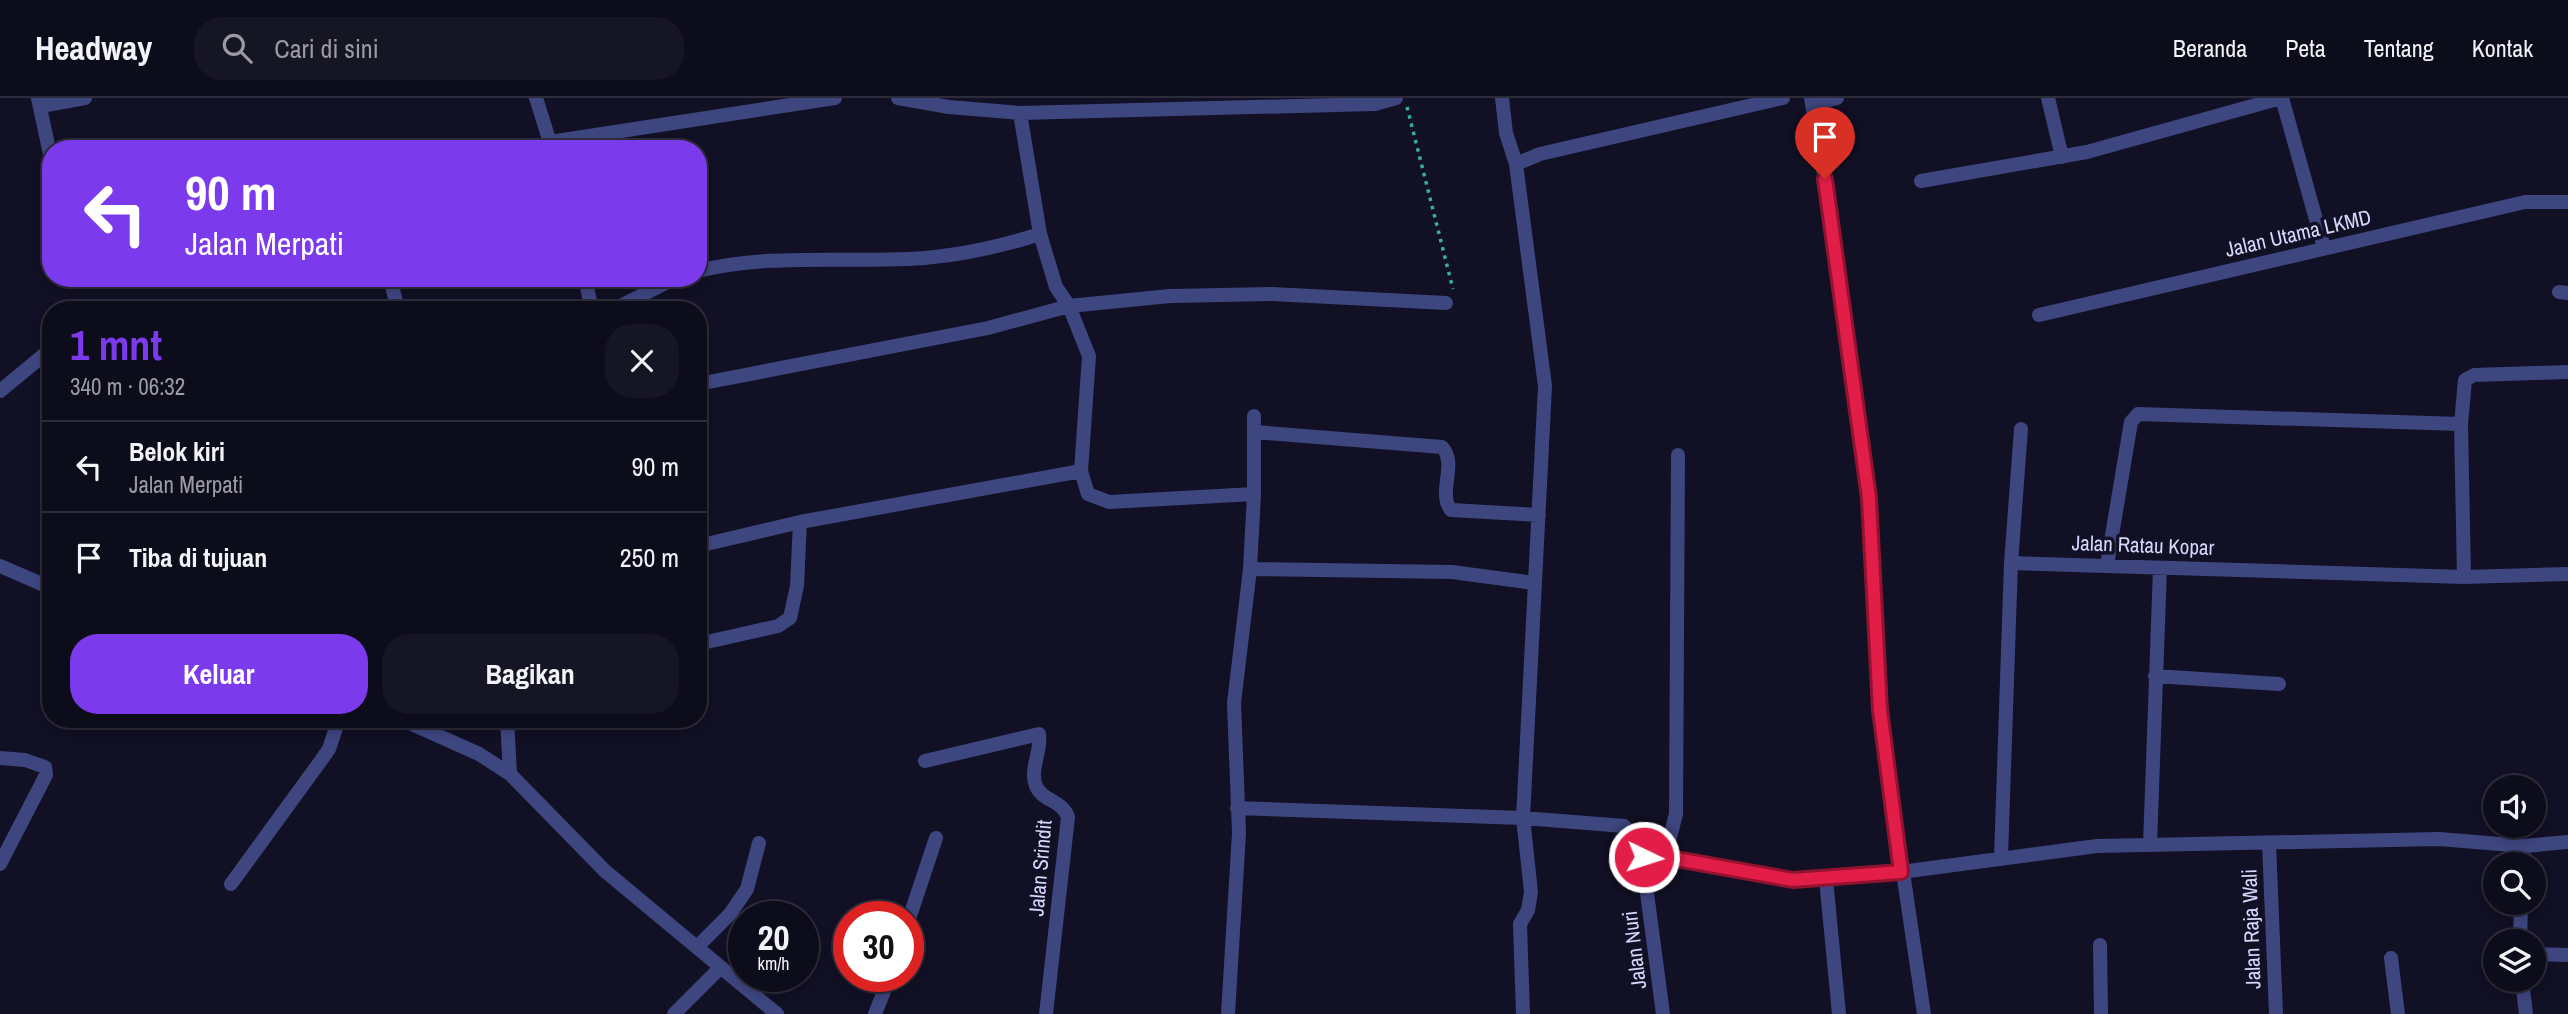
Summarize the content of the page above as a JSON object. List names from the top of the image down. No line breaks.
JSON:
{"streets":{"street":["Jalan Utama LKMD","Jalan Ratau Kopar","Jalan Srindit","Jalan Raja Wali","Jalan Nuri"]},"page":{"header":"Headway","search":"Cari di sini","nav":["Beranda","Peta","Tentang","Kontak"],"turn":["90 m","Jalan Merpati"],"heading":["1 mnt","340 m · 06:32"],"list":[{"name":"Belok kiri","note":"Jalan Merpati","value":"90 m"},{"name":"Tiba di tujuan","value":"250 m"}],"buttons":["Keluar","Bagikan"],"speed":"20 km/h","limit":"30"}}
